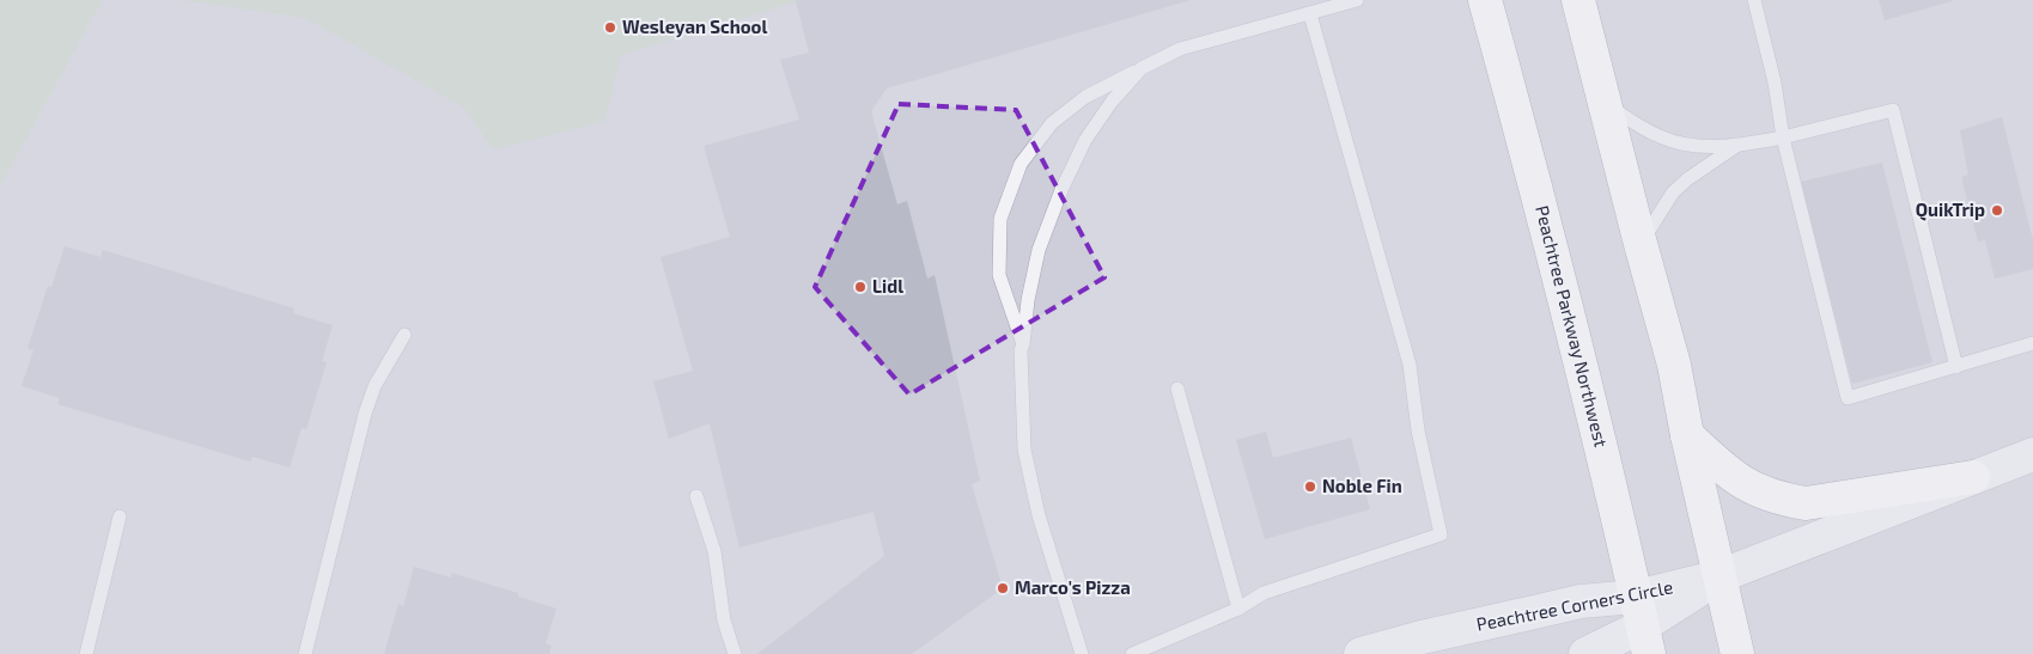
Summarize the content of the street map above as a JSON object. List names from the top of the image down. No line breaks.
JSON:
{"streets":{"highway":["Peachtree Parkway Northwest"],"street":["Peachtree Corners Circle"]},"crossings":[["Peachtree Parkway Northwest","Peachtree Corners Circle"]],"places":["Wesleyan School","QuikTrip","Lidl","Noble Fin","Marco's Pizza"]}
